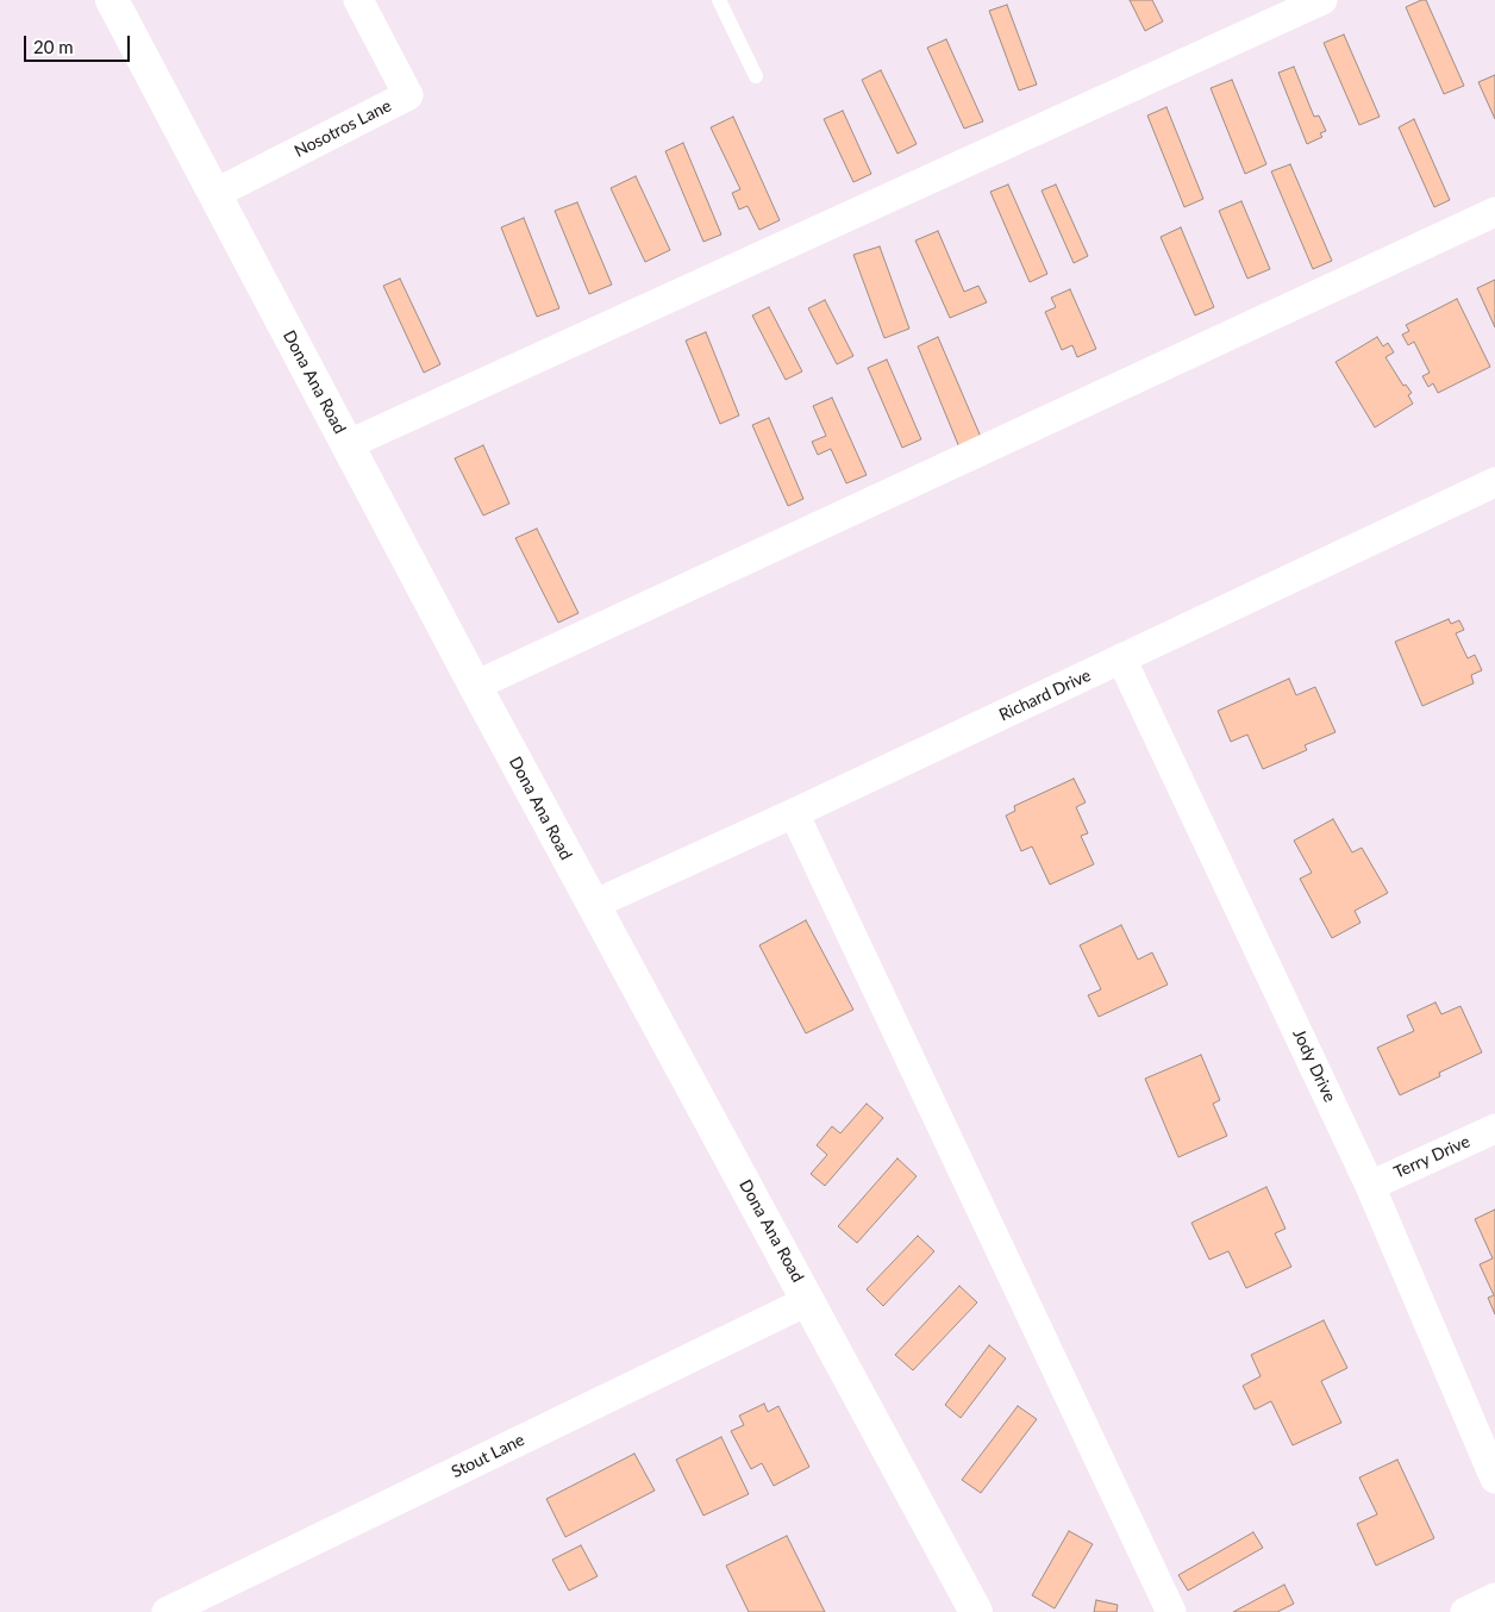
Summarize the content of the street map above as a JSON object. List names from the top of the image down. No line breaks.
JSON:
{"streets":{"street":["Nosotros Lane","Dona Ana Road","Richard Drive","Jody Drive","Terry Drive","Stout Lane"]},"crossings":[["Nosotros Lane","Dona Ana Road"],["Dona Ana Road","Richard Drive"],["Dona Ana Road","Stout Lane"],["Richard Drive","Jody Drive"],["Jody Drive","Terry Drive"]],"scale_bar":"20 m"}
